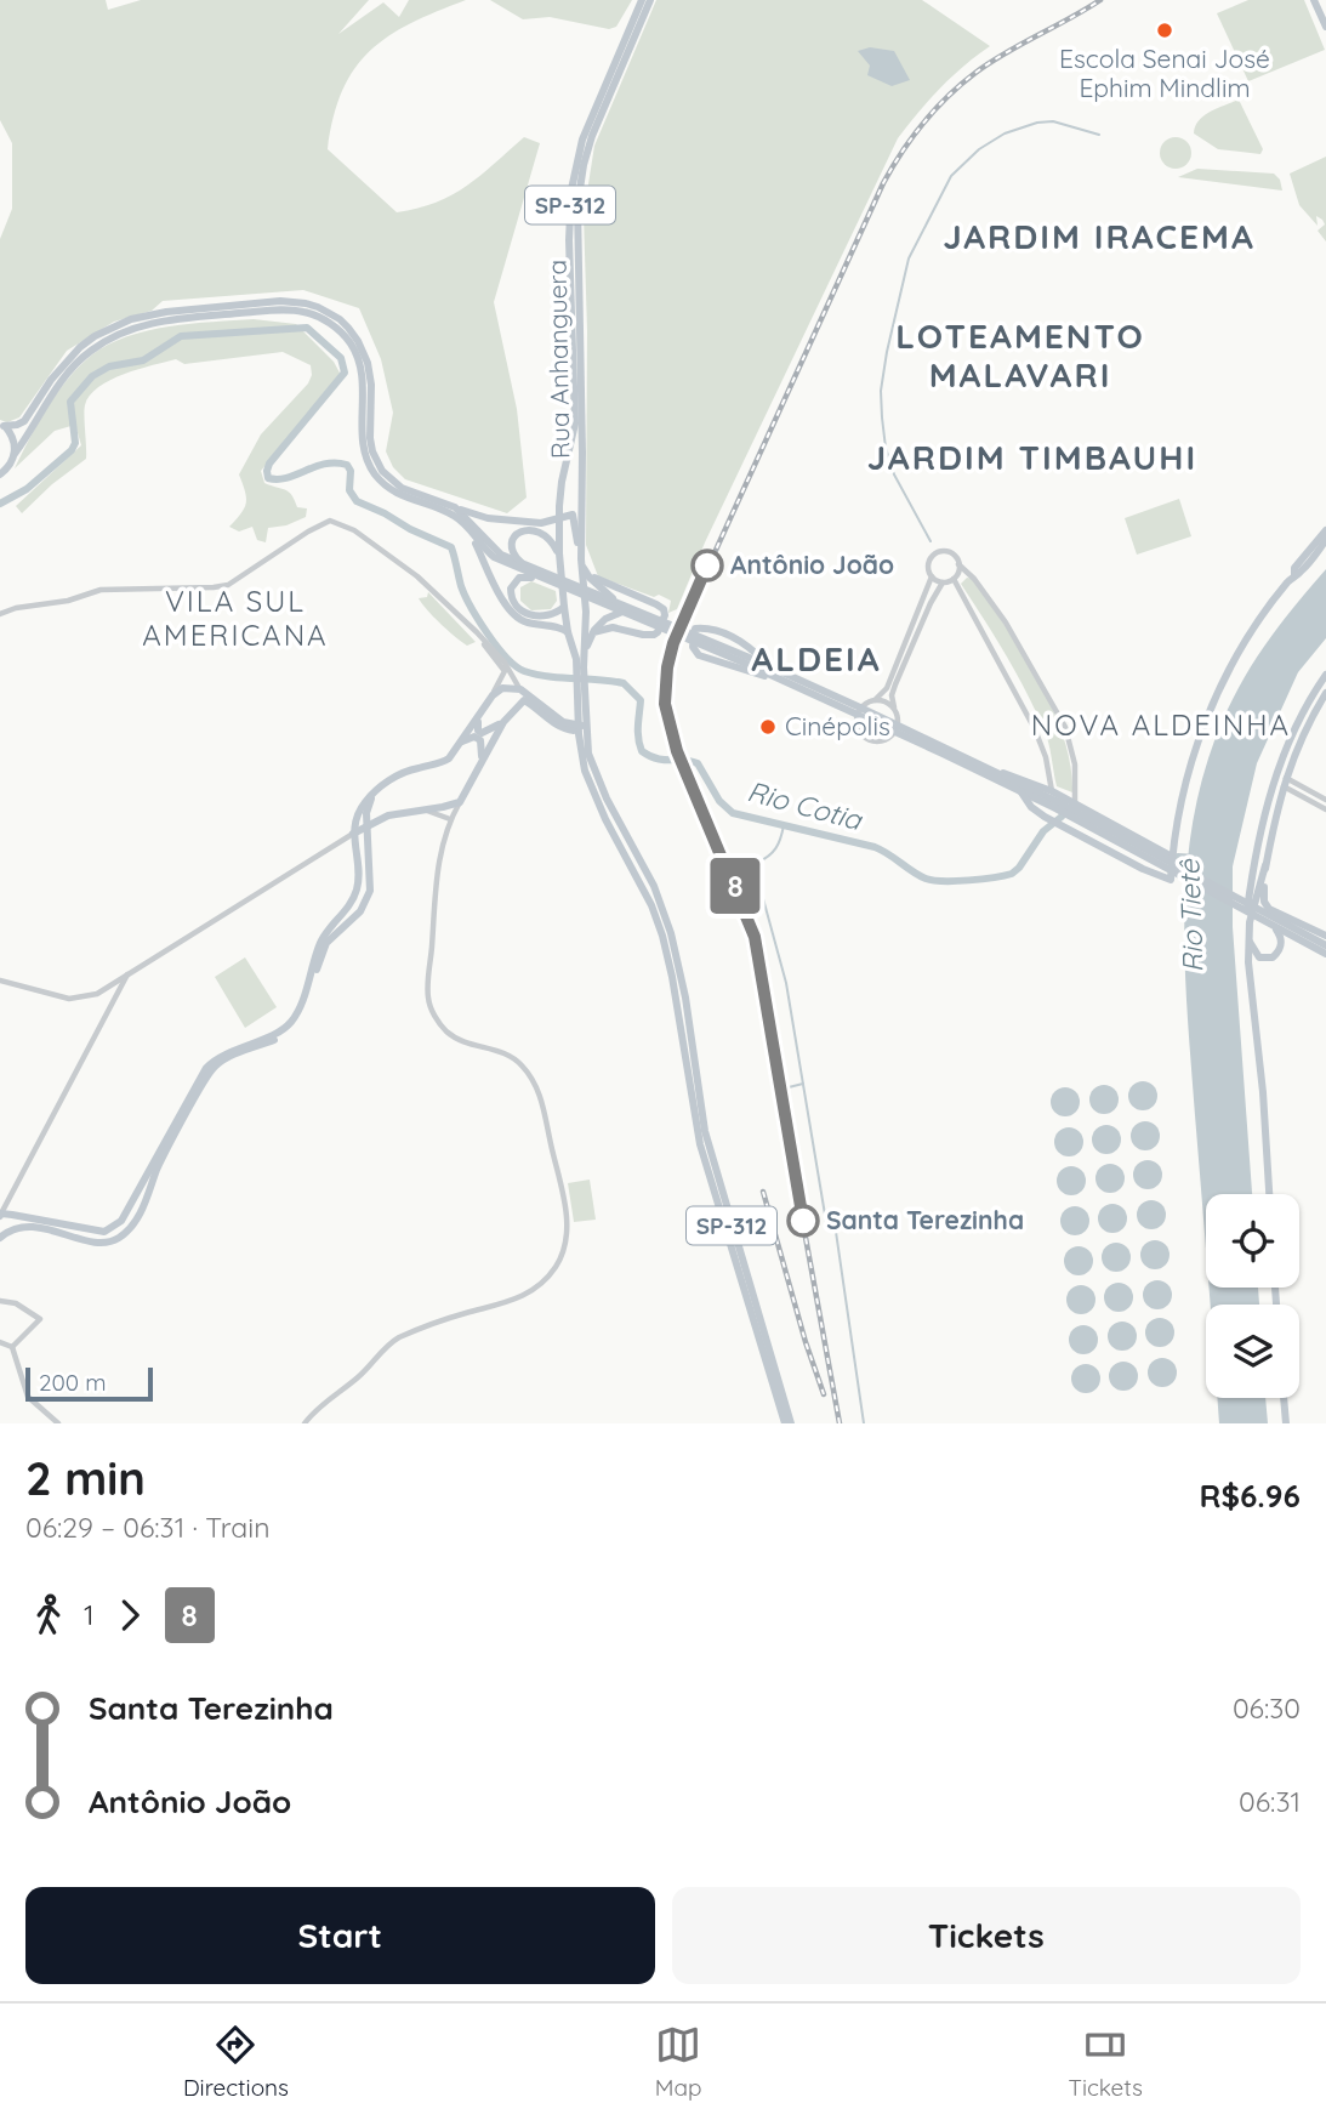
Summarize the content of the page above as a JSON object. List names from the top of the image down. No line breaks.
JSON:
{"streets":{"main road":["SP-312","Rua Anhanguera"]},"crossings":[["SP-312","Rua Anhanguera"]],"districts":["JARDIM IRACEMA","LOTEAMENTO MALAVARI","JARDIM TIMBAUHI","VILA SUL AMERICANA","ALDEIA","NOVA ALDEINHA"],"water":["Rio Cotia","Rio Tietê"],"places":["Escola Senai José Ephim Mindlim","Antônio João","Cinépolis","Santa Terezinha"],"scale_bar":"200 m","page":{"on_map":"8","scale":"200 m","heading":["2 min","06:29 – 06:31 · Train","R$6.96"],"legs":["1","8"],"list":[{"name":"Santa Terezinha","value":"06:30"},{"name":"Antônio João","value":"06:31"}],"buttons":["Start","Tickets"],"tabs":["Directions","Map","Tickets"]}}
